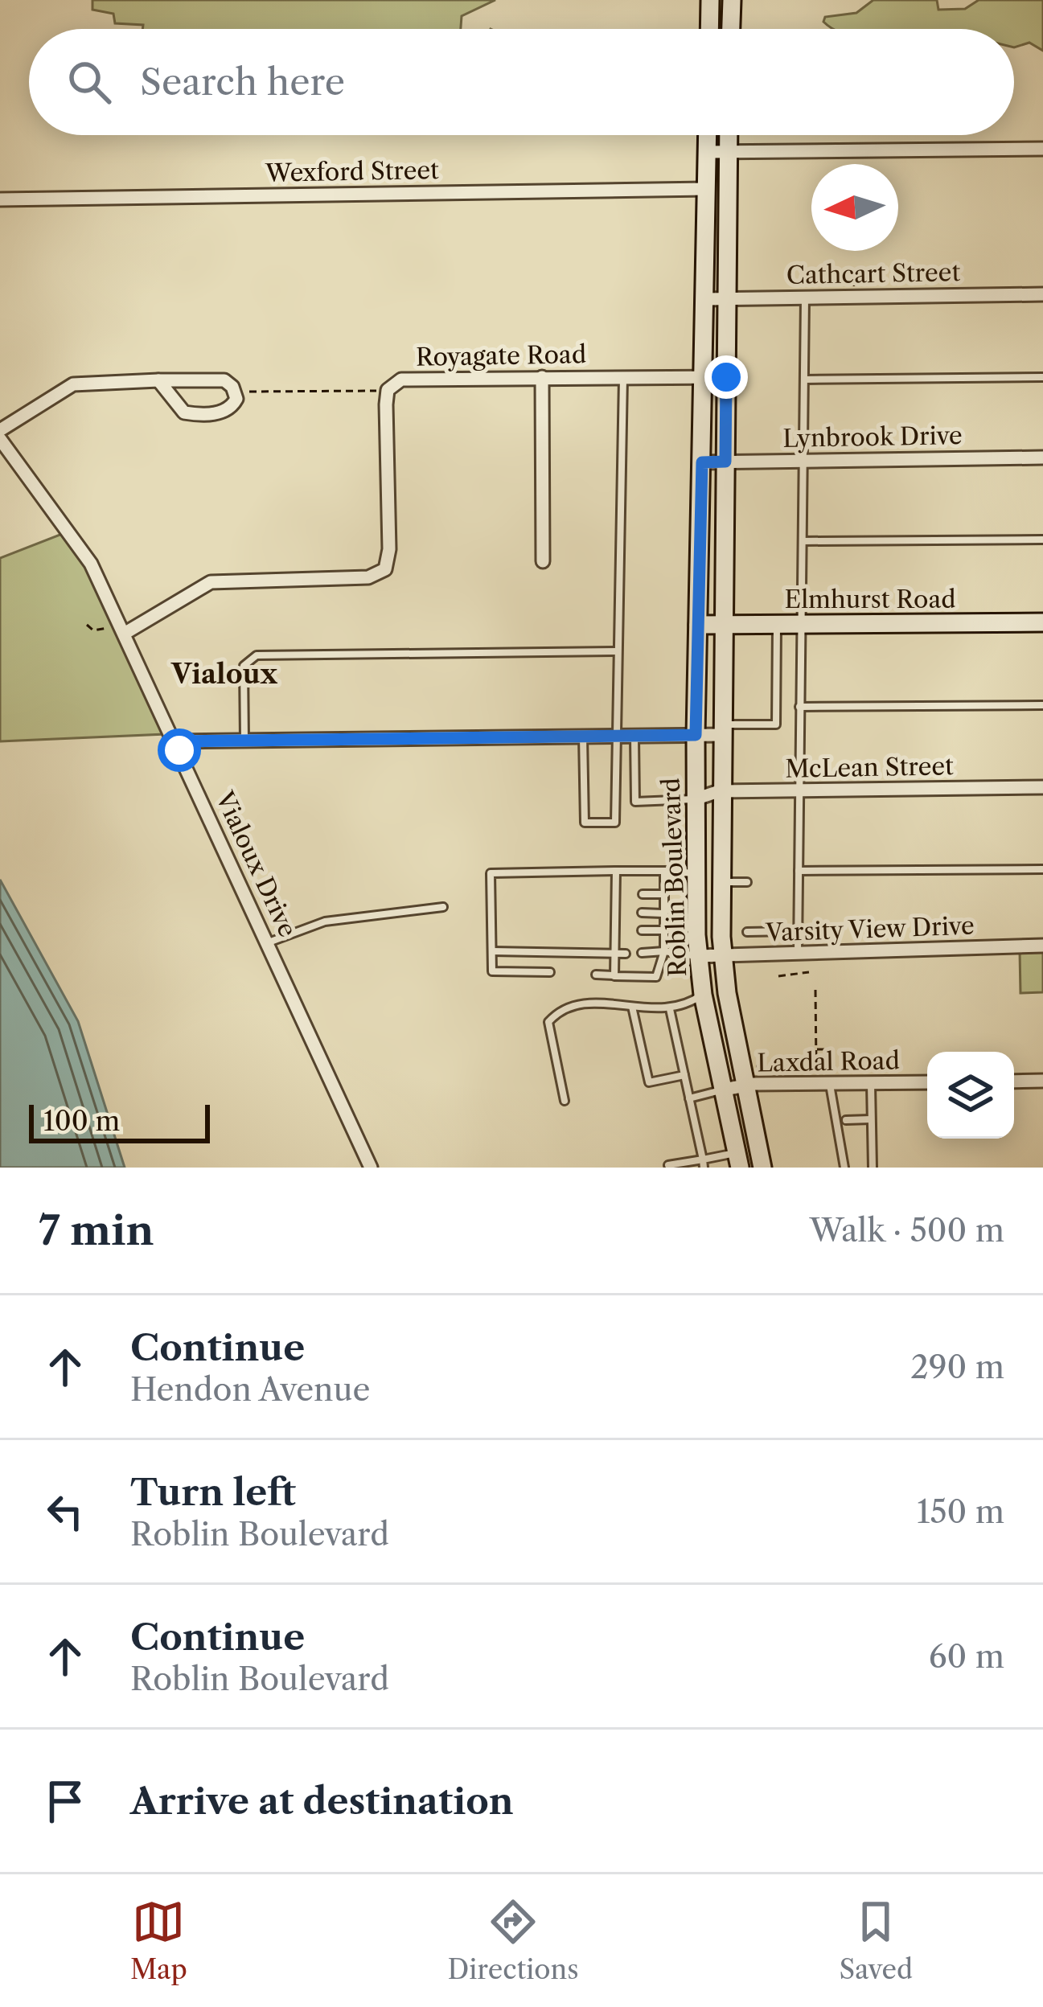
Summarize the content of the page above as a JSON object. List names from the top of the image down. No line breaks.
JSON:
{"streets":{"main road":["Elmhurst Road","Roblin Boulevard"],"street":["Wexford Street","Cathcart Street","Royagate Road","Lynbrook Drive","McLean Street","Vialoux Drive","Varsity View Drive","Laxdal Road"]},"crossings":[["Wexford Street","Roblin Boulevard"],["Cathcart Street","Roblin Boulevard"],["Royagate Road","Vialoux Drive"],["Royagate Road","Roblin Boulevard"],["Lynbrook Drive","Roblin Boulevard"],["Elmhurst Road","Roblin Boulevard"],["McLean Street","Roblin Boulevard"],["Roblin Boulevard","Varsity View Drive"],["Roblin Boulevard","Laxdal Road"]],"districts":["Vialoux"],"scale_bar":"100 m","north":"left","page":{"search":"Search here","scale":"100 m","heading":["7 min","Walk · 500 m"],"list":[["Continue","Hendon Avenue","290 m"],["Turn left","Roblin Boulevard","150 m"],["Continue","Roblin Boulevard","60 m"],"Arrive at destination"],"nav":["Map","Directions","Saved"]}}
